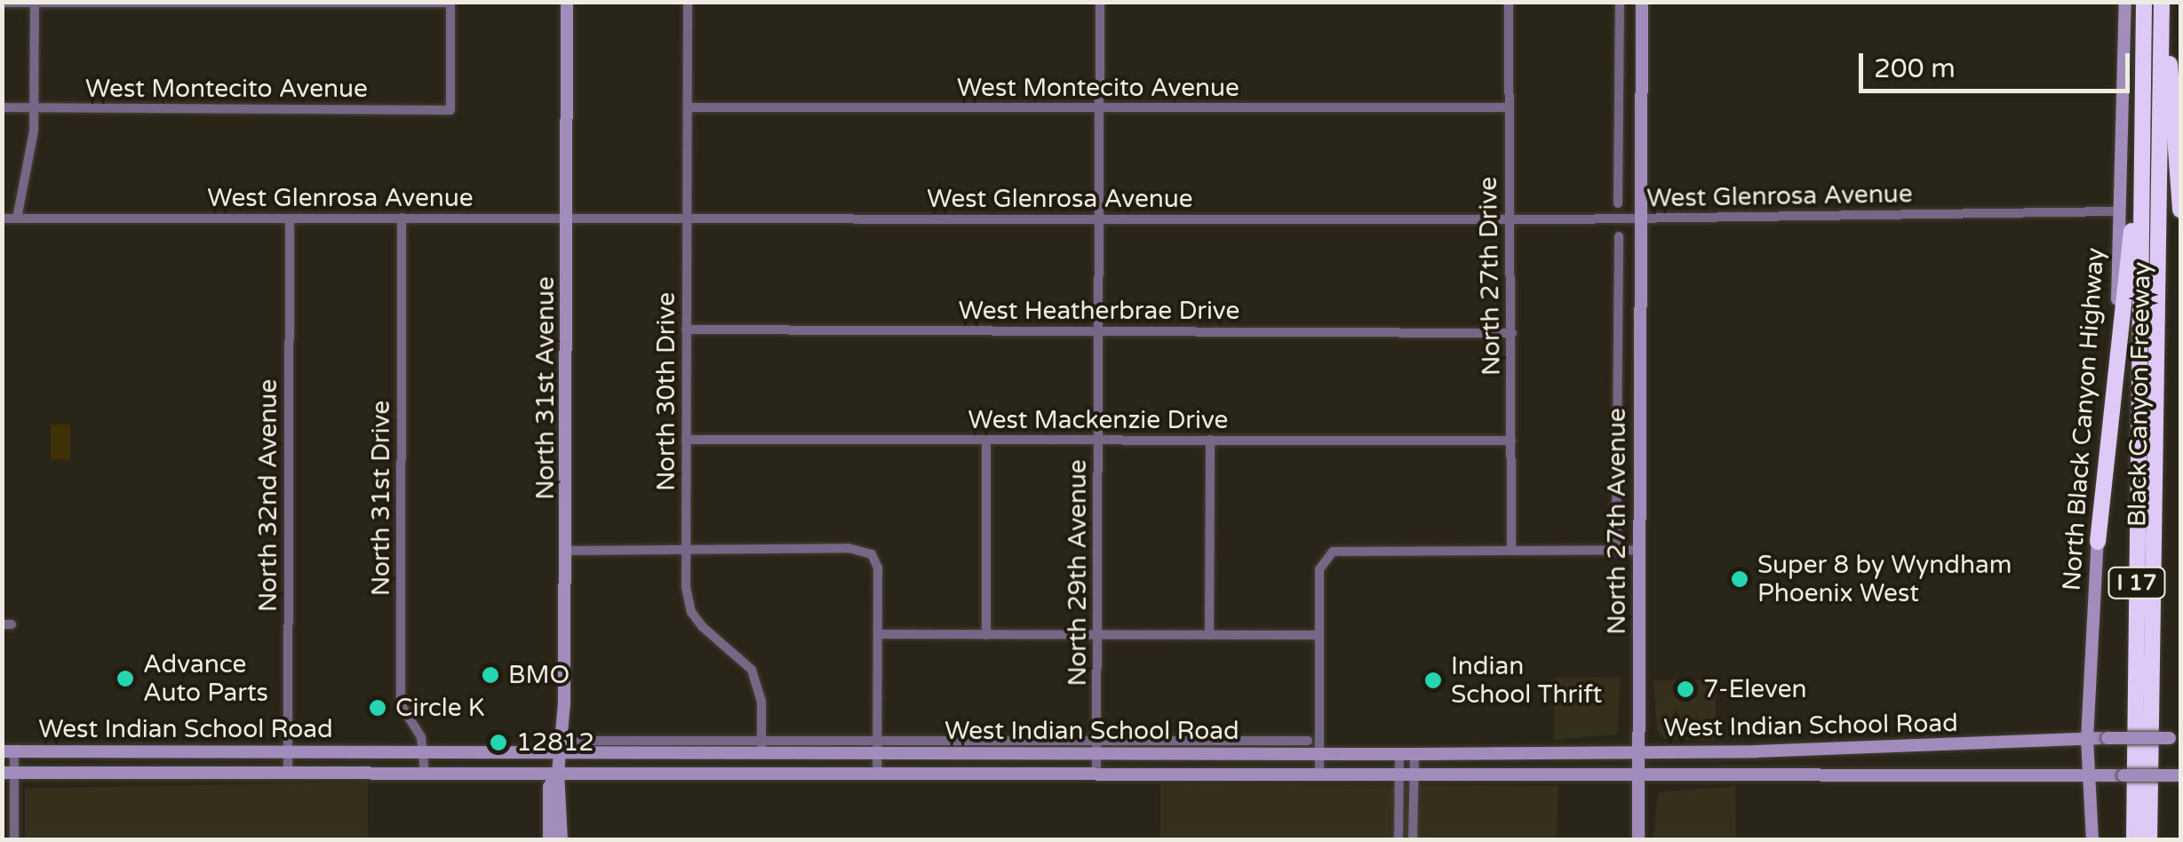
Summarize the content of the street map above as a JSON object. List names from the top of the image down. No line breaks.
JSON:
{"streets":{"highway":["Black Canyon Freeway","I 17"],"main road":["North 31st Avenue","North Black Canyon Highway","North 27th Avenue","West Indian School Road"],"street":["West Montecito Avenue","West Glenrosa Avenue","North 27th Drive","West Heatherbrae Drive","North 30th Drive","West Mackenzie Drive","North 32nd Avenue","North 31st Drive","North 29th Avenue"]},"crossings":[["West Montecito Avenue","North 27th Drive"],["West Montecito Avenue","North 30th Drive"],["West Montecito Avenue","North 29th Avenue"],["West Glenrosa Avenue","North 27th Drive"],["West Glenrosa Avenue","North 31st Avenue"],["West Glenrosa Avenue","North 30th Drive"],["West Glenrosa Avenue","North Black Canyon Highway"],["West Glenrosa Avenue","North 32nd Avenue"],["West Glenrosa Avenue","North 31st Drive"],["West Glenrosa Avenue","North 27th Avenue"],["West Glenrosa Avenue","North 29th Avenue"],["North 27th Drive","West Heatherbrae Drive"],["North 27th Drive","West Mackenzie Drive"],["West Heatherbrae Drive","North 30th Drive"],["West Heatherbrae Drive","North 29th Avenue"],["North 31st Avenue","West Indian School Road"],["North 30th Drive","West Mackenzie Drive"],["North 30th Drive","West Indian School Road"],["North Black Canyon Highway","West Indian School Road"],["West Mackenzie Drive","North 29th Avenue"],["North 32nd Avenue","West Indian School Road"],["North 31st Drive","West Indian School Road"],["North 27th Avenue","West Indian School Road"],["North 29th Avenue","West Indian School Road"]],"places":["Super 8 by Wyndham Phoenix West","BMO","Advance Auto Parts","Indian School Thrift","7-Eleven","Circle K","12812"],"scale_bar":"200 m"}
